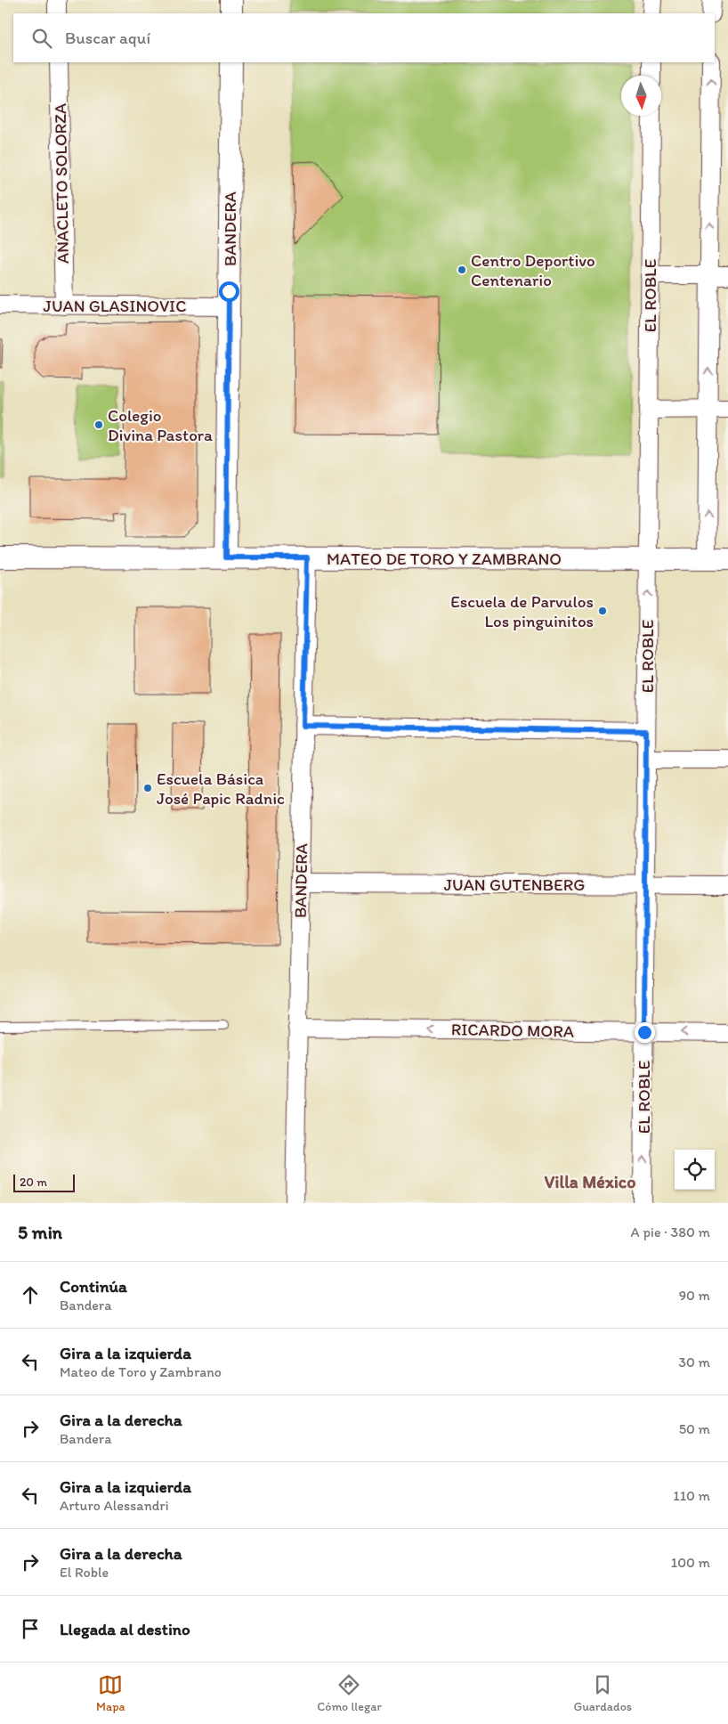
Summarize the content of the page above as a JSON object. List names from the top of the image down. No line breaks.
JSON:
{"streets":{"street":["ANACLETO SOLORZA","BANDERA","EL ROBLE","JUAN GLASINOVIC","MATEO DE TORO Y ZAMBRANO","JUAN GUTENBERG","RICARDO MORA"]},"crossings":[["ANACLETO SOLORZA","JUAN GLASINOVIC"],["BANDERA","JUAN GLASINOVIC"],["BANDERA","MATEO DE TORO Y ZAMBRANO"],["BANDERA","JUAN GUTENBERG"],["BANDERA","RICARDO MORA"],["EL ROBLE","MATEO DE TORO Y ZAMBRANO"],["EL ROBLE","JUAN GUTENBERG"],["EL ROBLE","RICARDO MORA"]],"one_way":["RICARDO MORA"],"districts":["Villa México"],"places":["Centro Deportivo Centenario","Colegio Divina Pastora","Escuela de Parvulos Los pinguinitos","Escuela Básica José Papic Radnic"],"scale_bar":"20 m","north":"bottom","page":{"search":"Buscar aquí","scale":"20 m","heading":["5 min","A pie · 380 m"],"list":[["Continúa","Bandera","90 m"],["Gira a la izquierda","Mateo de Toro y Zambrano","30 m"],["Gira a la derecha","Bandera","50 m"],["Gira a la izquierda","Arturo Alessandri","110 m"],["Gira a la derecha","El Roble","100 m"],"Llegada al destino"],"nav":["Mapa","Cómo llegar","Guardados"]}}
